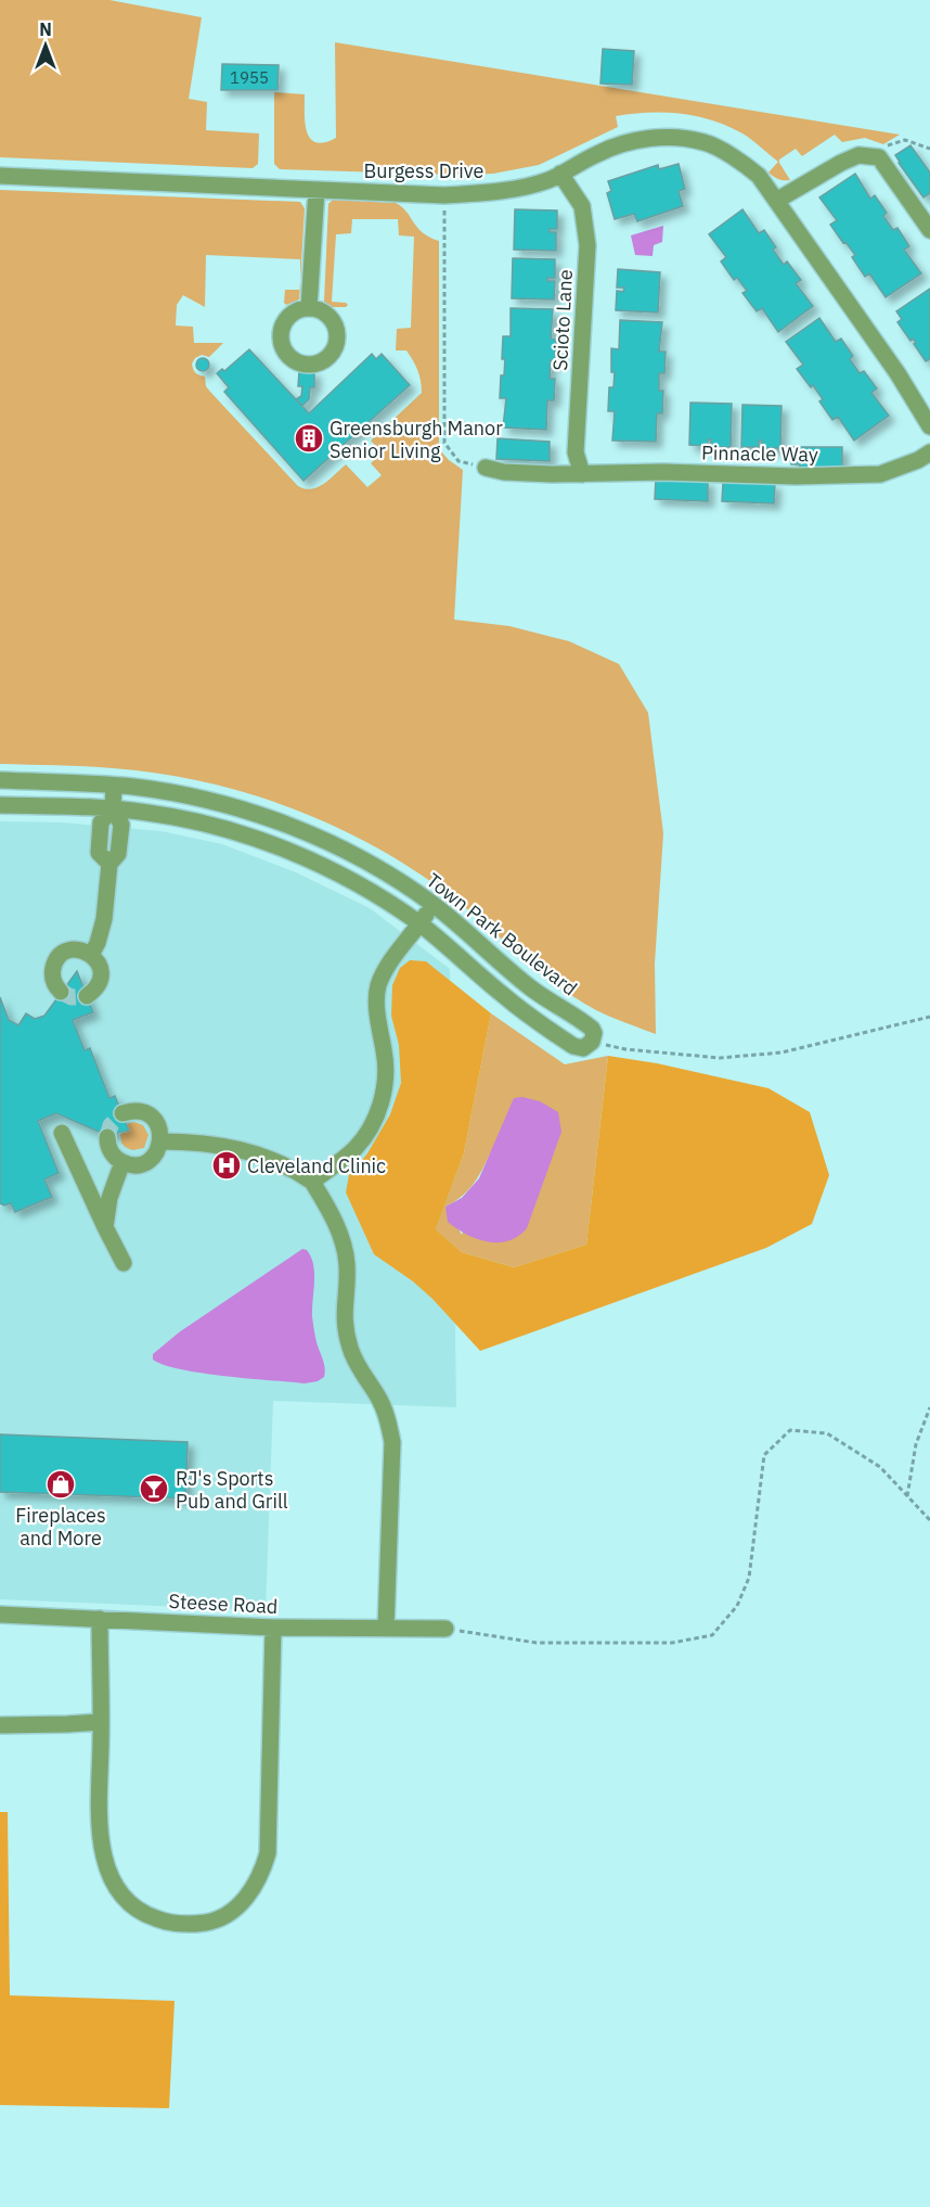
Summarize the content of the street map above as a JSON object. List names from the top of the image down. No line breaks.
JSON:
{"streets":{"street":["Burgess Drive","Scioto Lane","Pinnacle Way","Town Park Boulevard","Steese Road"]},"crossings":[["Burgess Drive","Scioto Lane"],["Scioto Lane","Pinnacle Way"]],"places":{"building":["Greensburgh Manor Senior Living"],"hospital":["Cleveland Clinic"],"shop":["Fireplaces and More"],"bar":["RJ's Sports Pub and Grill"]},"house_numbers":["1955"],"north":"top"}
